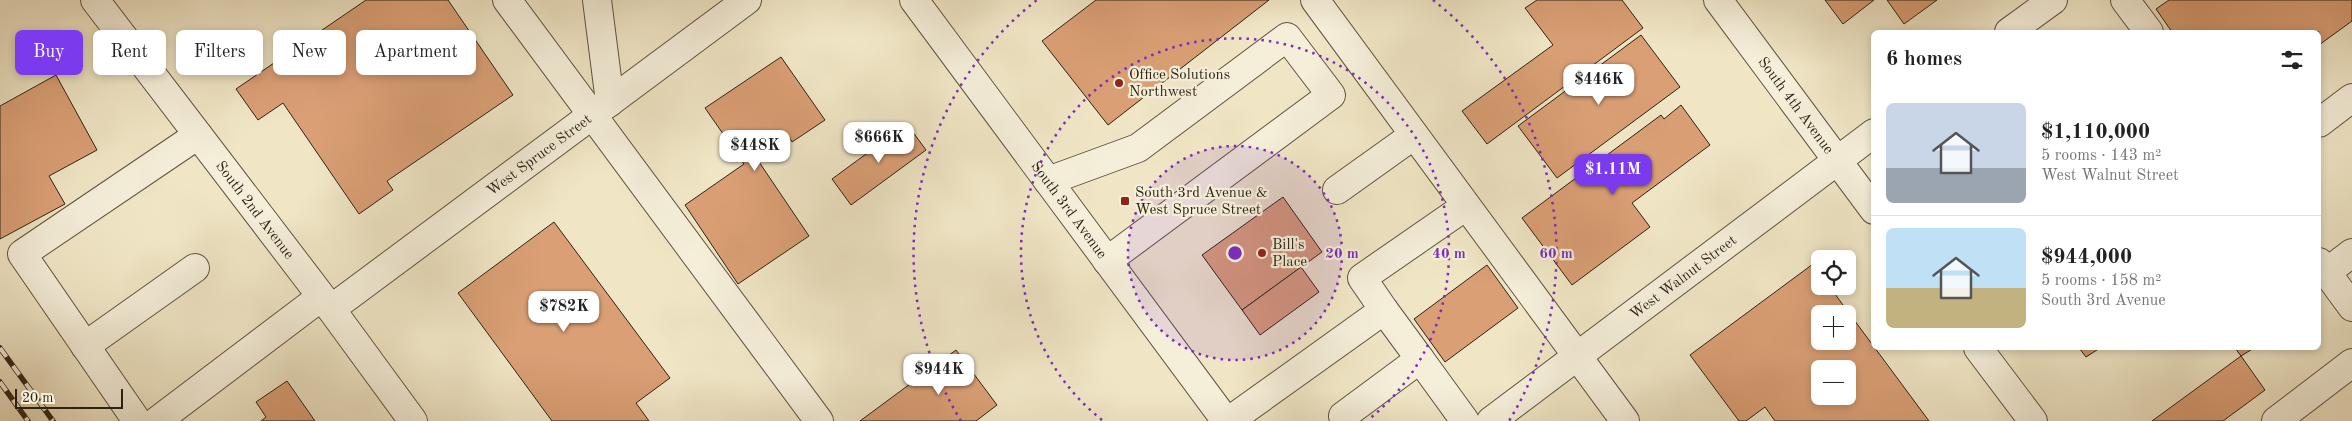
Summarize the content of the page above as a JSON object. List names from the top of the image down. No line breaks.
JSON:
{"streets":{"street":["South 4th Avenue","West Spruce Street","South 2nd Avenue","South 3rd Avenue","West Walnut Street"]},"crossings":[["South 4th Avenue","West Walnut Street"],["West Spruce Street","South 2nd Avenue"]],"places":{"other":["Office Solutions Northwest","Bill's Place"],"transit":["South 3rd Avenue & West Spruce Street"]},"scale_bar":"20 m","page":{"chip":["Buy","Rent","Filters","New","Apartment"],"heading":"6 homes","price":["$446K","$666K","$448K","$1.11M","$782K","$944K"],"list":[{"name":"$1,110,000","note":"5 rooms · 143 m² · West Walnut Street"},{"name":"$944,000","note":"5 rooms · 158 m² · South 3rd Avenue"}],"map_buttons":["+","−"],"scale":"20 m"},"rings":["20 m","40 m","60 m"]}
